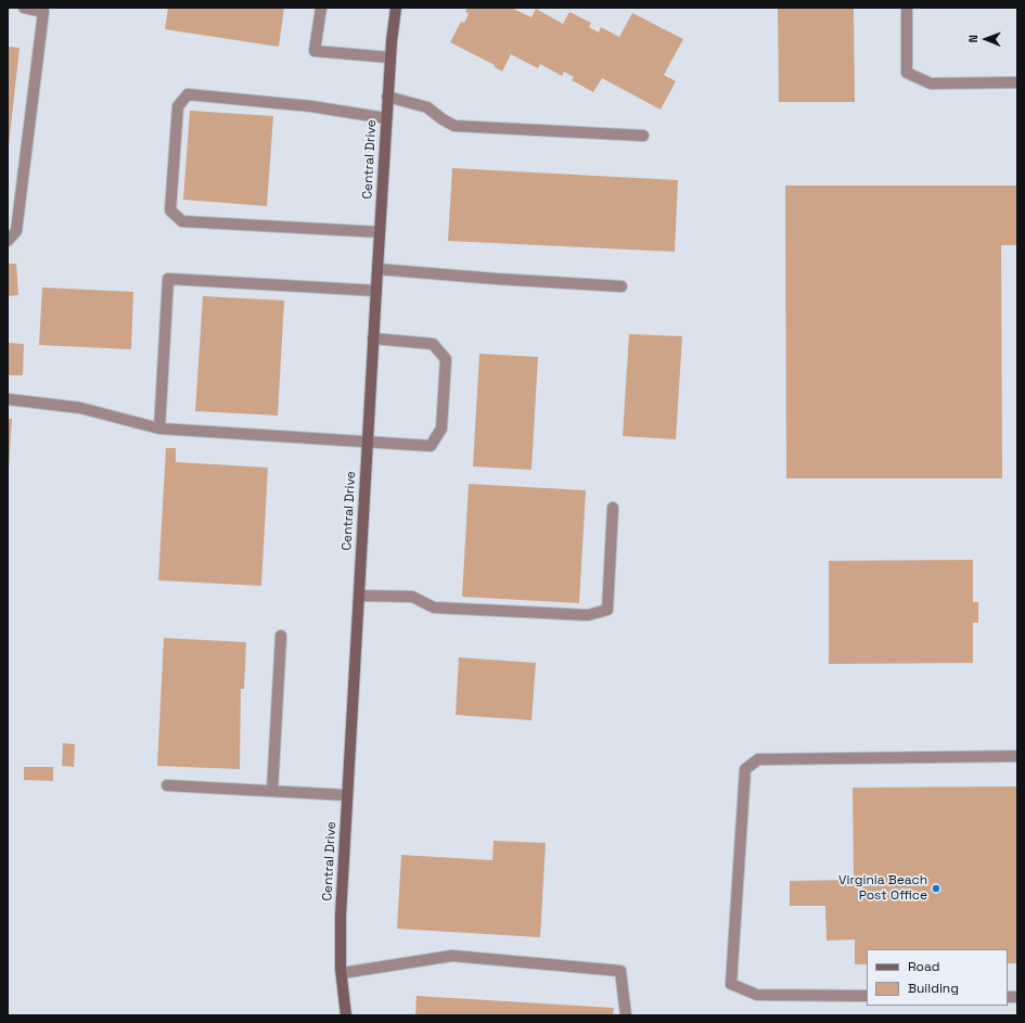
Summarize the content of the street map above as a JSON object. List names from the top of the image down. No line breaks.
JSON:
{"streets":{"street":["Central Drive"]},"places":["Virginia Beach Post Office"],"legend":["Road","Building"],"north":"left"}
